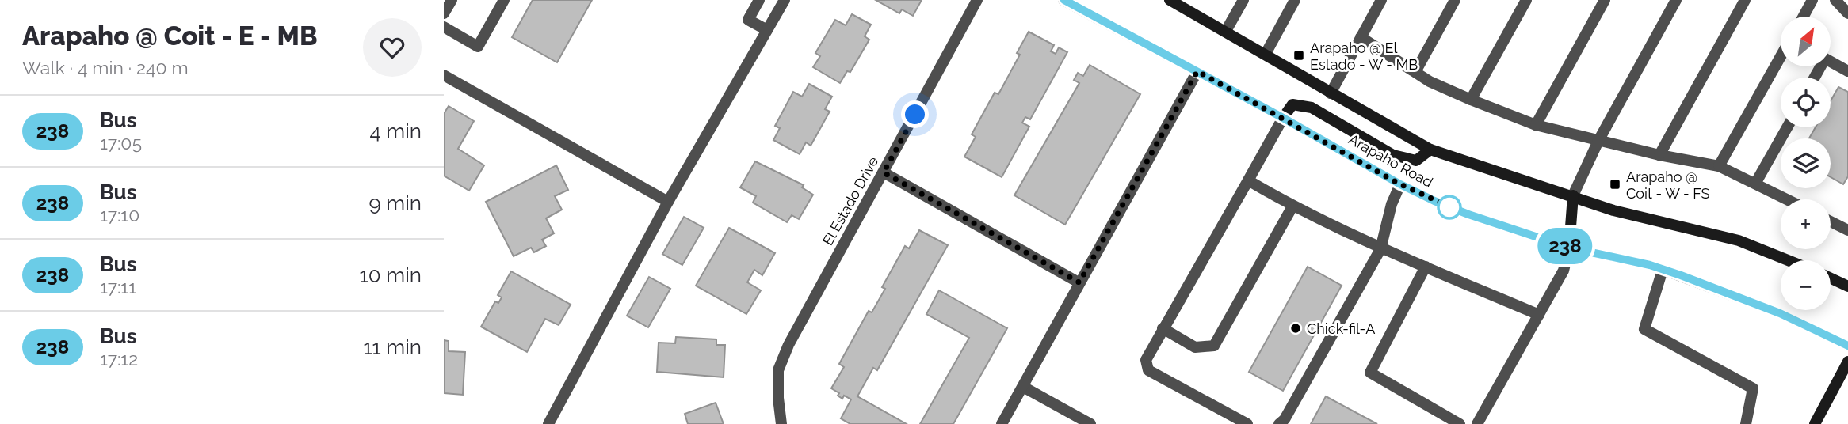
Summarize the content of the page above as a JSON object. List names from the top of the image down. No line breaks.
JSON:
{"streets":{"main road":["Arapaho Road"],"street":["El Estado Drive"]},"places":{"transit":["Arapaho @ El Estado - W - MB","Arapaho @ Coit - W - FS"],"other":["Chick-fil-A"]},"lines":["bus line 238"],"north":"top right","page":{"heading":["Arapaho @ Coit - E - MB","Walk · 4 min · 240 m"],"on_map":"238","map_buttons":["+","−"],"list":[{"mark":"238","name":"Bus","note":"17:05","value":"4 min"},{"mark":"238","name":"Bus","note":"17:10","value":"9 min"},{"mark":"238","name":"Bus","note":"17:11","value":"10 min"},{"mark":"238","name":"Bus","note":"17:12","value":"11 min"}]}}
